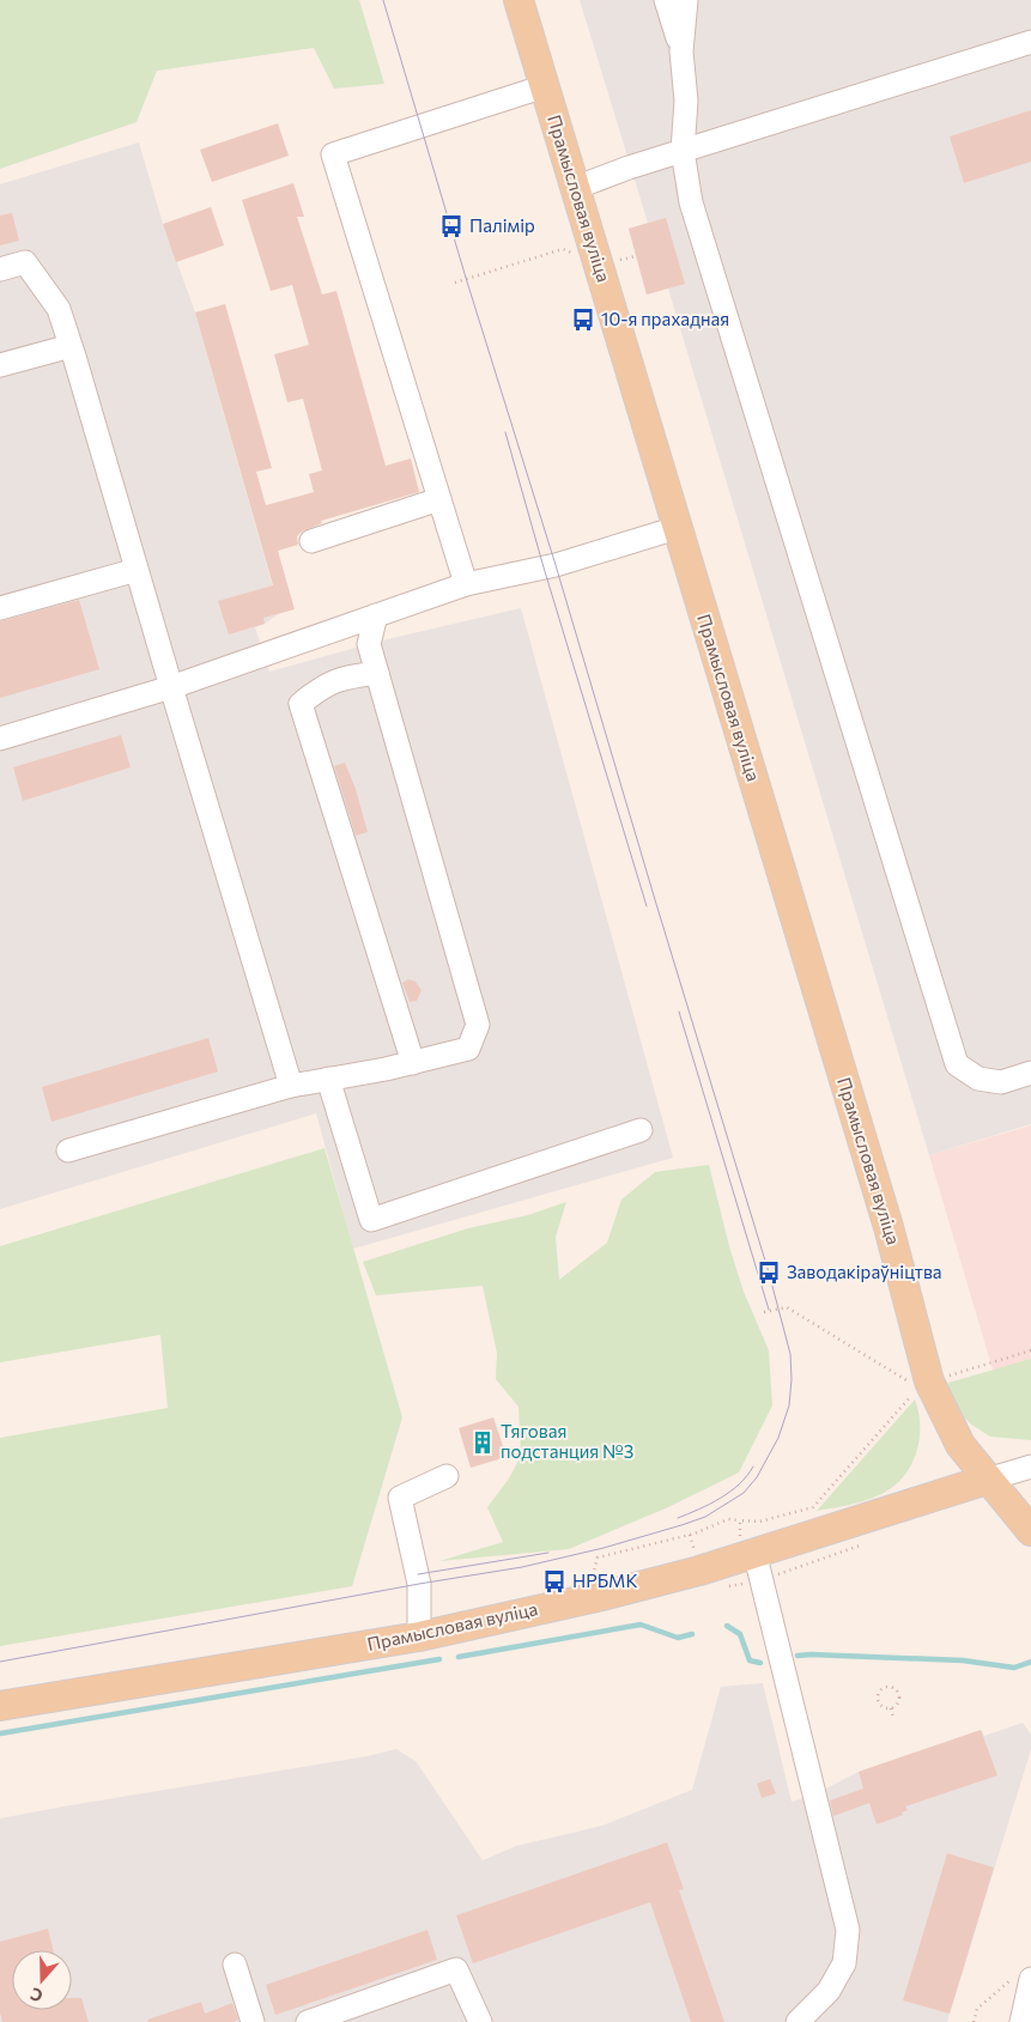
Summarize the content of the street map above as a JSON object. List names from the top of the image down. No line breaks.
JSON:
{"streets":{"main road":["Прамысловая вуліца"]},"places":{"bus stop":["Палімір","10-я прахадная","Заводакіраўніцтва","НРБМК"],"building":["Тяговая подстанция №3"]},"north":"bottom"}
